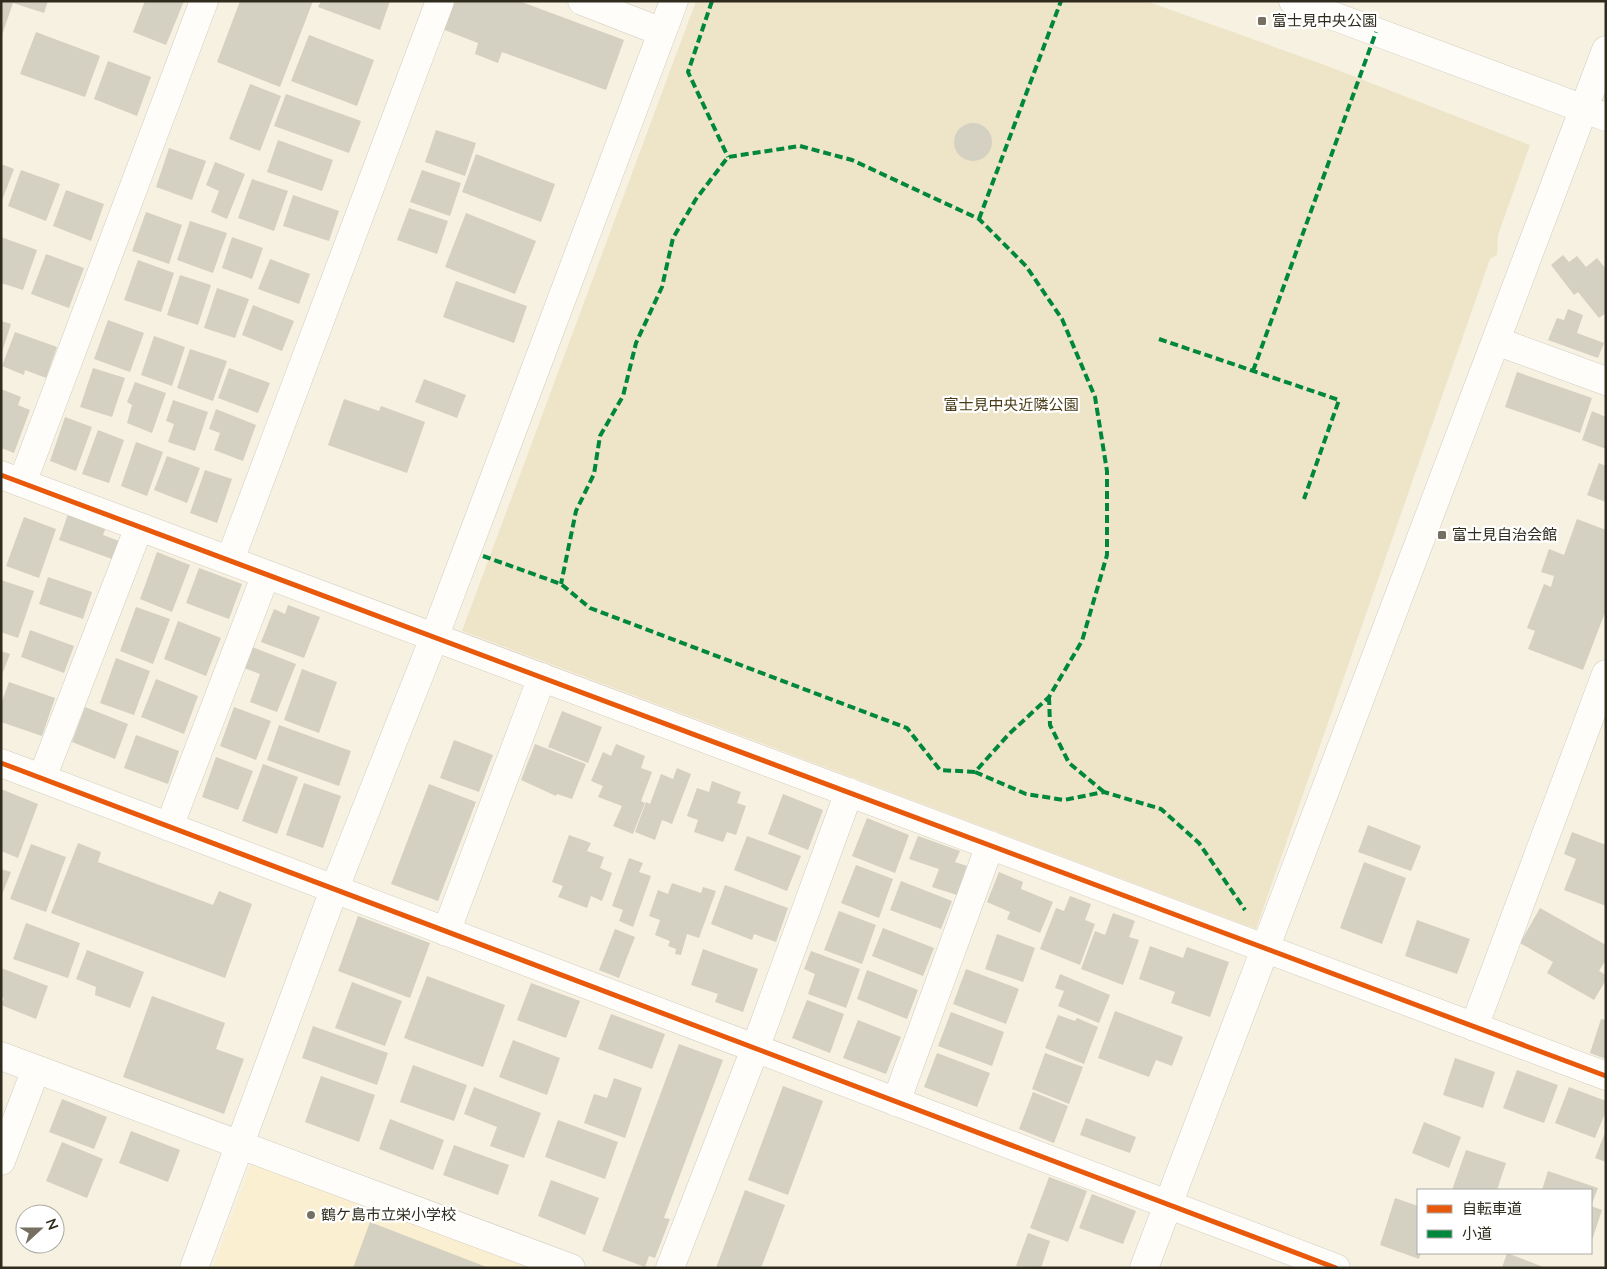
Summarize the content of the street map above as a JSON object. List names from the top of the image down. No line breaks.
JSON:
{"parks":["富士見中央近隣公園"],"places":{"transit":["富士見中央公園","富士見自治会館"],"other":["鶴ケ島市立栄小学校"]},"legend":["自転車道","小道"],"north":"right"}
